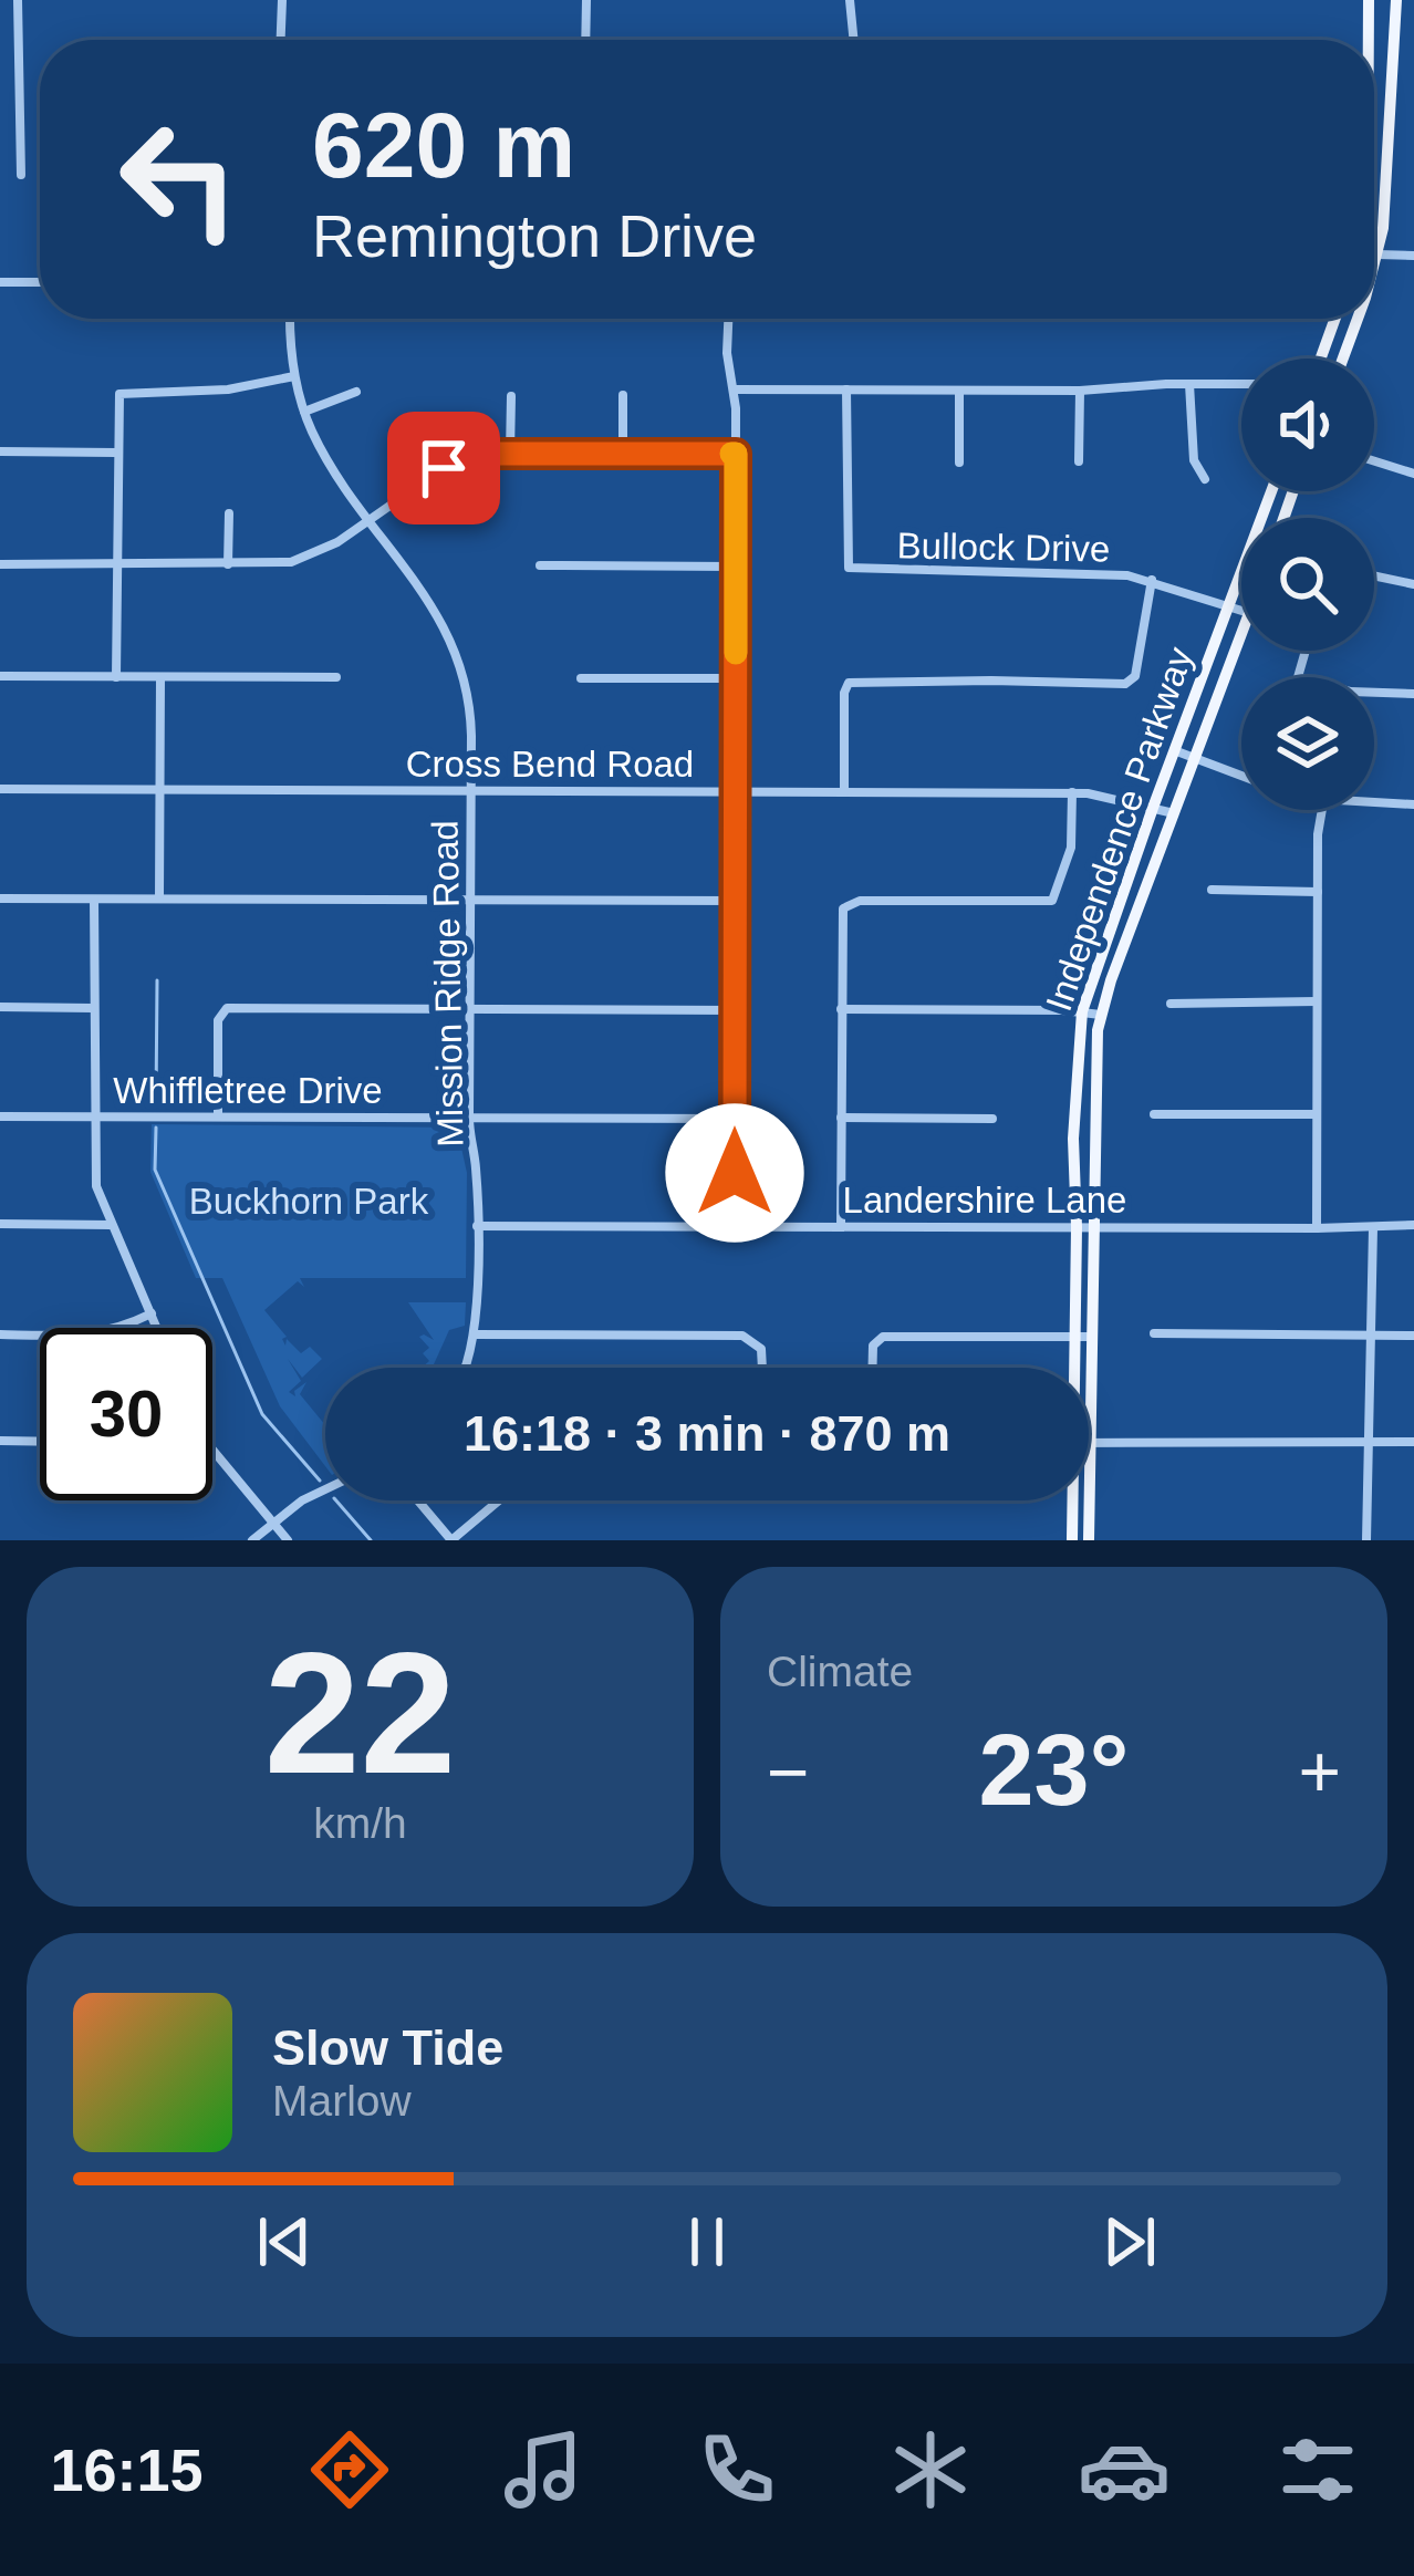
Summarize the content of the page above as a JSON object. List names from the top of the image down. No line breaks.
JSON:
{"streets":{"main road":["Independence Parkway"],"street":["Bullock Drive","Cross Bend Road","Mission Ridge Road","Whiffletree Drive","Landershire Lane"]},"crossings":[["Bullock Drive","Independence Parkway"],["Cross Bend Road","Independence Parkway"],["Cross Bend Road","Mission Ridge Road"],["Independence Parkway","Landershire Lane"],["Mission Ridge Road","Whiffletree Drive"],["Mission Ridge Road","Landershire Lane"]],"parks":["Buckhorn Park"],"page":{"turn":["620 m","Remington Drive"],"limit":"30","trip":"16:18 · 3 min · 870 m","tile":[["22","km/h"],"Climate"],"heat":["−","23°","+"],"song":["Slow Tide","Marlow"],"tabs":"16:15"}}
